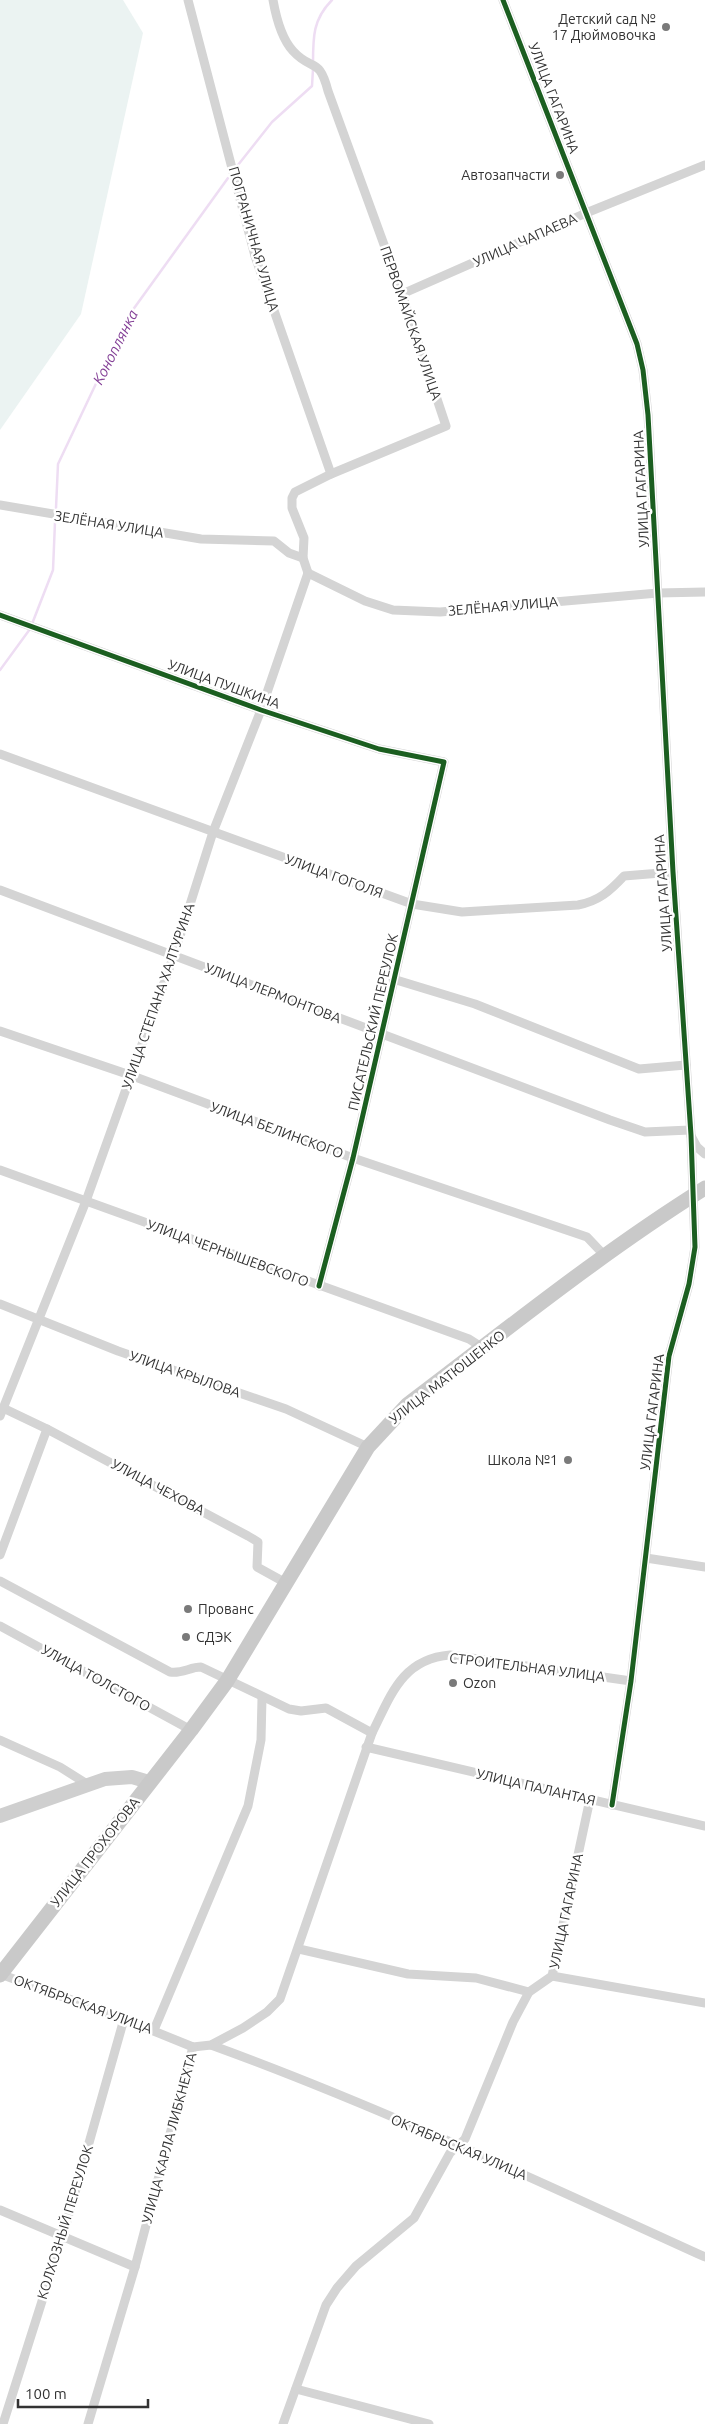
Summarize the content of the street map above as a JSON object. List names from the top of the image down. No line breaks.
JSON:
{"streets":{"main road":["УЛИЦА МАТЮШЕНКО","УЛИЦА ПРОХОРОВА"],"street":["УЛИЦА ГАГАРИНА","ПОГРАНИЧНАЯ УЛИЦА","УЛИЦА ЧАПАЕВА","ПЕРВОМАЙСКАЯ УЛИЦА","ЗЕЛЁНАЯ УЛИЦА","УЛИЦА ПУШКИНА","УЛИЦА ГОГОЛЯ","УЛИЦА ЛЕРМОНТОВА","УЛИЦА СТЕПАНА ХАЛТУРИНА","ПИСАТЕЛЬСКИЙ ПЕРЕУЛОК","УЛИЦА БЕЛИНСКОГО","УЛИЦА ЧЕРНЫШЕВСКОГО","УЛИЦА КРЫЛОВА","УЛИЦА ЧЕХОВА","СТРОИТЕЛЬНАЯ УЛИЦА","УЛИЦА ТОЛСТОГО","УЛИЦА ПАЛАНТАЯ","ОКТЯБРЬСКАЯ УЛИЦА","УЛИЦА КАРЛА ЛИБКНЕХТА","КОЛХОЗНЫЙ ПЕРЕУЛОК"]},"crossings":[["УЛИЦА ГАГАРИНА","УЛИЦА ЧАПАЕВА"],["УЛИЦА ГАГАРИНА","ЗЕЛЁНАЯ УЛИЦА"],["УЛИЦА ГАГАРИНА","УЛИЦА ГОГОЛЯ"],["УЛИЦА ГАГАРИНА","УЛИЦА ЛЕРМОНТОВА"],["УЛИЦА ГАГАРИНА","ПИСАТЕЛЬСКИЙ ПЕРЕУЛОК"],["УЛИЦА ГАГАРИНА","УЛИЦА МАТЮШЕНКО"],["УЛИЦА ГАГАРИНА","СТРОИТЕЛЬНАЯ УЛИЦА"],["УЛИЦА ГАГАРИНА","УЛИЦА ПАЛАНТАЯ"],["УЛИЦА ГАГАРИНА","ОКТЯБРЬСКАЯ УЛИЦА"],["ПОГРАНИЧНАЯ УЛИЦА","ПЕРВОМАЙСКАЯ УЛИЦА"],["УЛИЦА ЧАПАЕВА","ПЕРВОМАЙСКАЯ УЛИЦА"],["ПЕРВОМАЙСКАЯ УЛИЦА","ЗЕЛЁНАЯ УЛИЦА"],["ПЕРВОМАЙСКАЯ УЛИЦА","УЛИЦА СТЕПАНА ХАЛТУРИНА"],["ЗЕЛЁНАЯ УЛИЦА","УЛИЦА СТЕПАНА ХАЛТУРИНА"],["УЛИЦА ПУШКИНА","УЛИЦА СТЕПАНА ХАЛТУРИНА"],["УЛИЦА ПУШКИНА","ПИСАТЕЛЬСКИЙ ПЕРЕУЛОК"],["УЛИЦА ГОГОЛЯ","УЛИЦА СТЕПАНА ХАЛТУРИНА"],["УЛИЦА ГОГОЛЯ","ПИСАТЕЛЬСКИЙ ПЕРЕУЛОК"],["УЛИЦА ЛЕРМОНТОВА","УЛИЦА СТЕПАНА ХАЛТУРИНА"],["УЛИЦА ЛЕРМОНТОВА","ПИСАТЕЛЬСКИЙ ПЕРЕУЛОК"],["УЛИЦА СТЕПАНА ХАЛТУРИНА","УЛИЦА БЕЛИНСКОГО"],["УЛИЦА СТЕПАНА ХАЛТУРИНА","УЛИЦА ЧЕРНЫШЕВСКОГО"],["УЛИЦА СТЕПАНА ХАЛТУРИНА","УЛИЦА КРЫЛОВА"],["УЛИЦА СТЕПАНА ХАЛТУРИНА","УЛИЦА ЧЕХОВА"],["ПИСАТЕЛЬСКИЙ ПЕРЕУЛОК","УЛИЦА БЕЛИНСКОГО"],["ПИСАТЕЛЬСКИЙ ПЕРЕУЛОК","УЛИЦА ЧЕРНЫШЕВСКОГО"],["УЛИЦА БЕЛИНСКОГО","УЛИЦА МАТЮШЕНКО"],["УЛИЦА ЧЕРНЫШЕВСКОГО","УЛИЦА МАТЮШЕНКО"],["УЛИЦА КРЫЛОВА","УЛИЦА МАТЮШЕНКО"],["УЛИЦА МАТЮШЕНКО","УЛИЦА ЧЕХОВА"],["УЛИЦА МАТЮШЕНКО","УЛИЦА ТОЛСТОГО"],["УЛИЦА МАТЮШЕНКО","УЛИЦА ПРОХОРОВА"],["СТРОИТЕЛЬНАЯ УЛИЦА","УЛИЦА КАРЛА ЛИБКНЕХТА"],["УЛИЦА ТОЛСТОГО","УЛИЦА ПРОХОРОВА"],["УЛИЦА ПАЛАНТАЯ","УЛИЦА КАРЛА ЛИБКНЕХТА"],["УЛИЦА ПРОХОРОВА","ОКТЯБРЬСКАЯ УЛИЦА"],["ОКТЯБРЬСКАЯ УЛИЦА","УЛИЦА КАРЛА ЛИБКНЕХТА"],["ОКТЯБРЬСКАЯ УЛИЦА","КОЛХОЗНЫЙ ПЕРЕУЛОК"]],"water":["Коноплянка"],"places":["Детский сад № 17 Дюймовочка","Автозапчасти","Школа №1","Прованс","СДЭК","Ozon"],"scale_bar":"100 m"}
